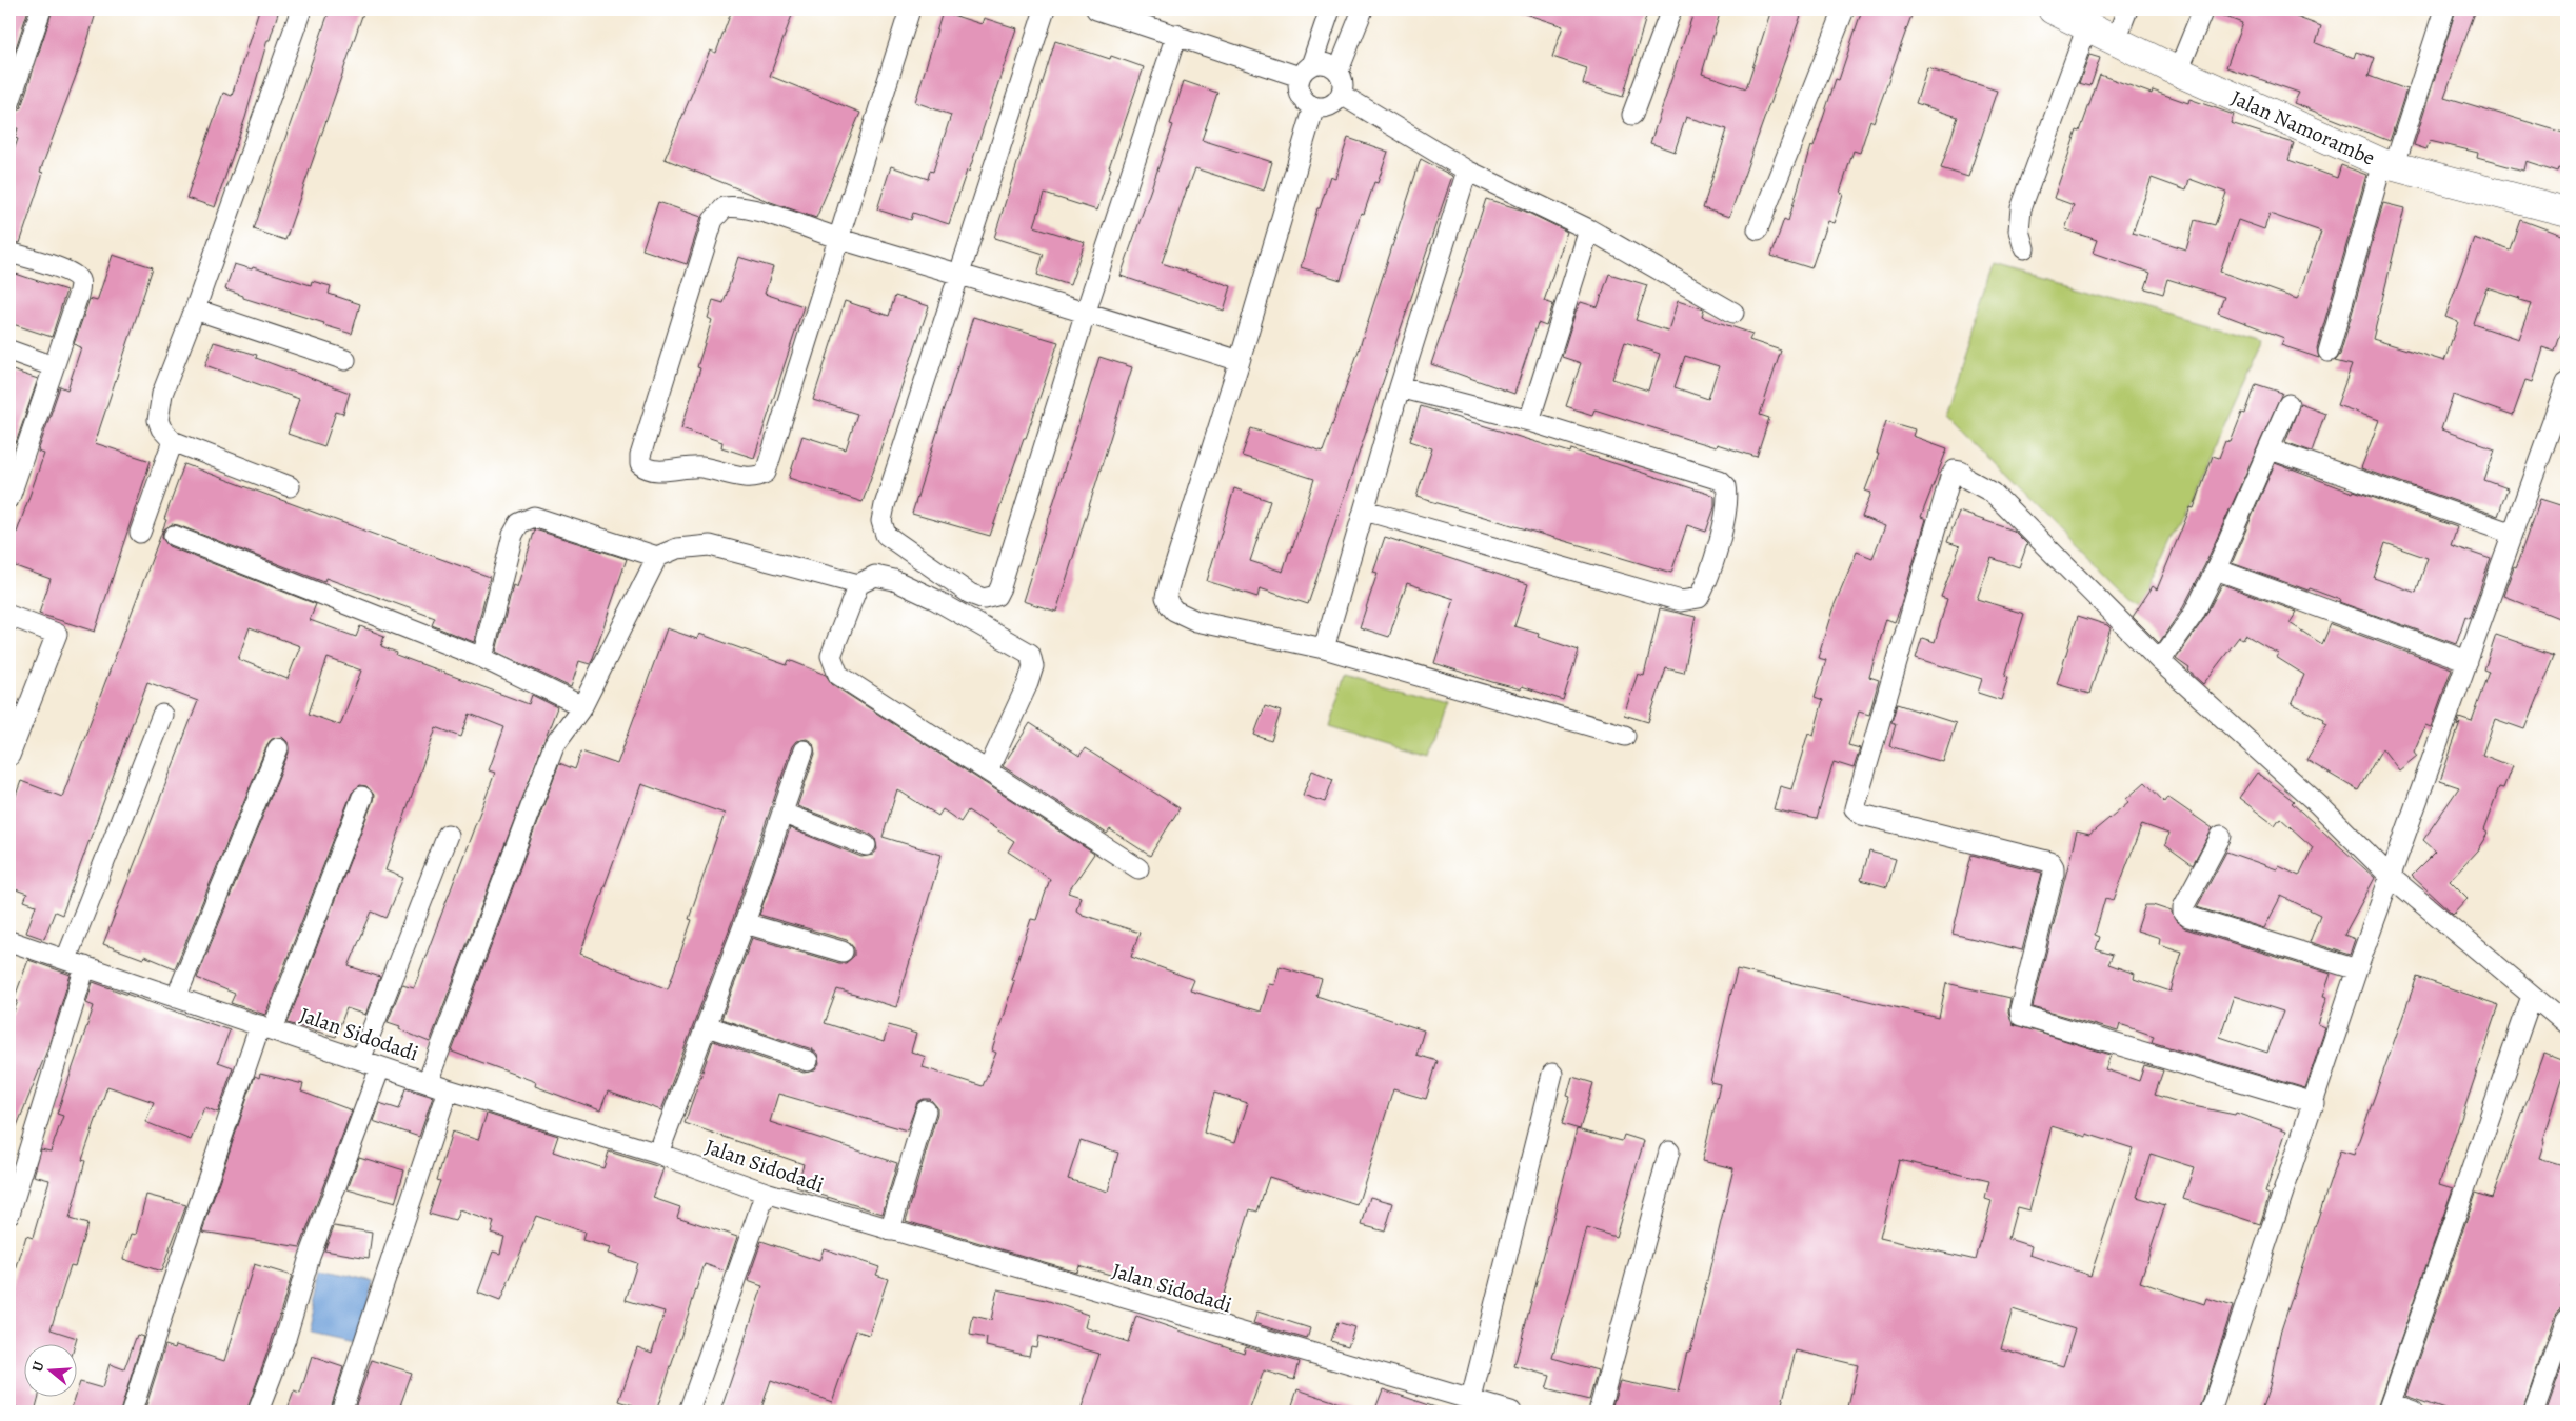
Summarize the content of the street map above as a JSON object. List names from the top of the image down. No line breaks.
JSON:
{"streets":{"main road":["Jalan Namorambe"],"street":["Jalan Sidodadi"]},"north":"left"}
